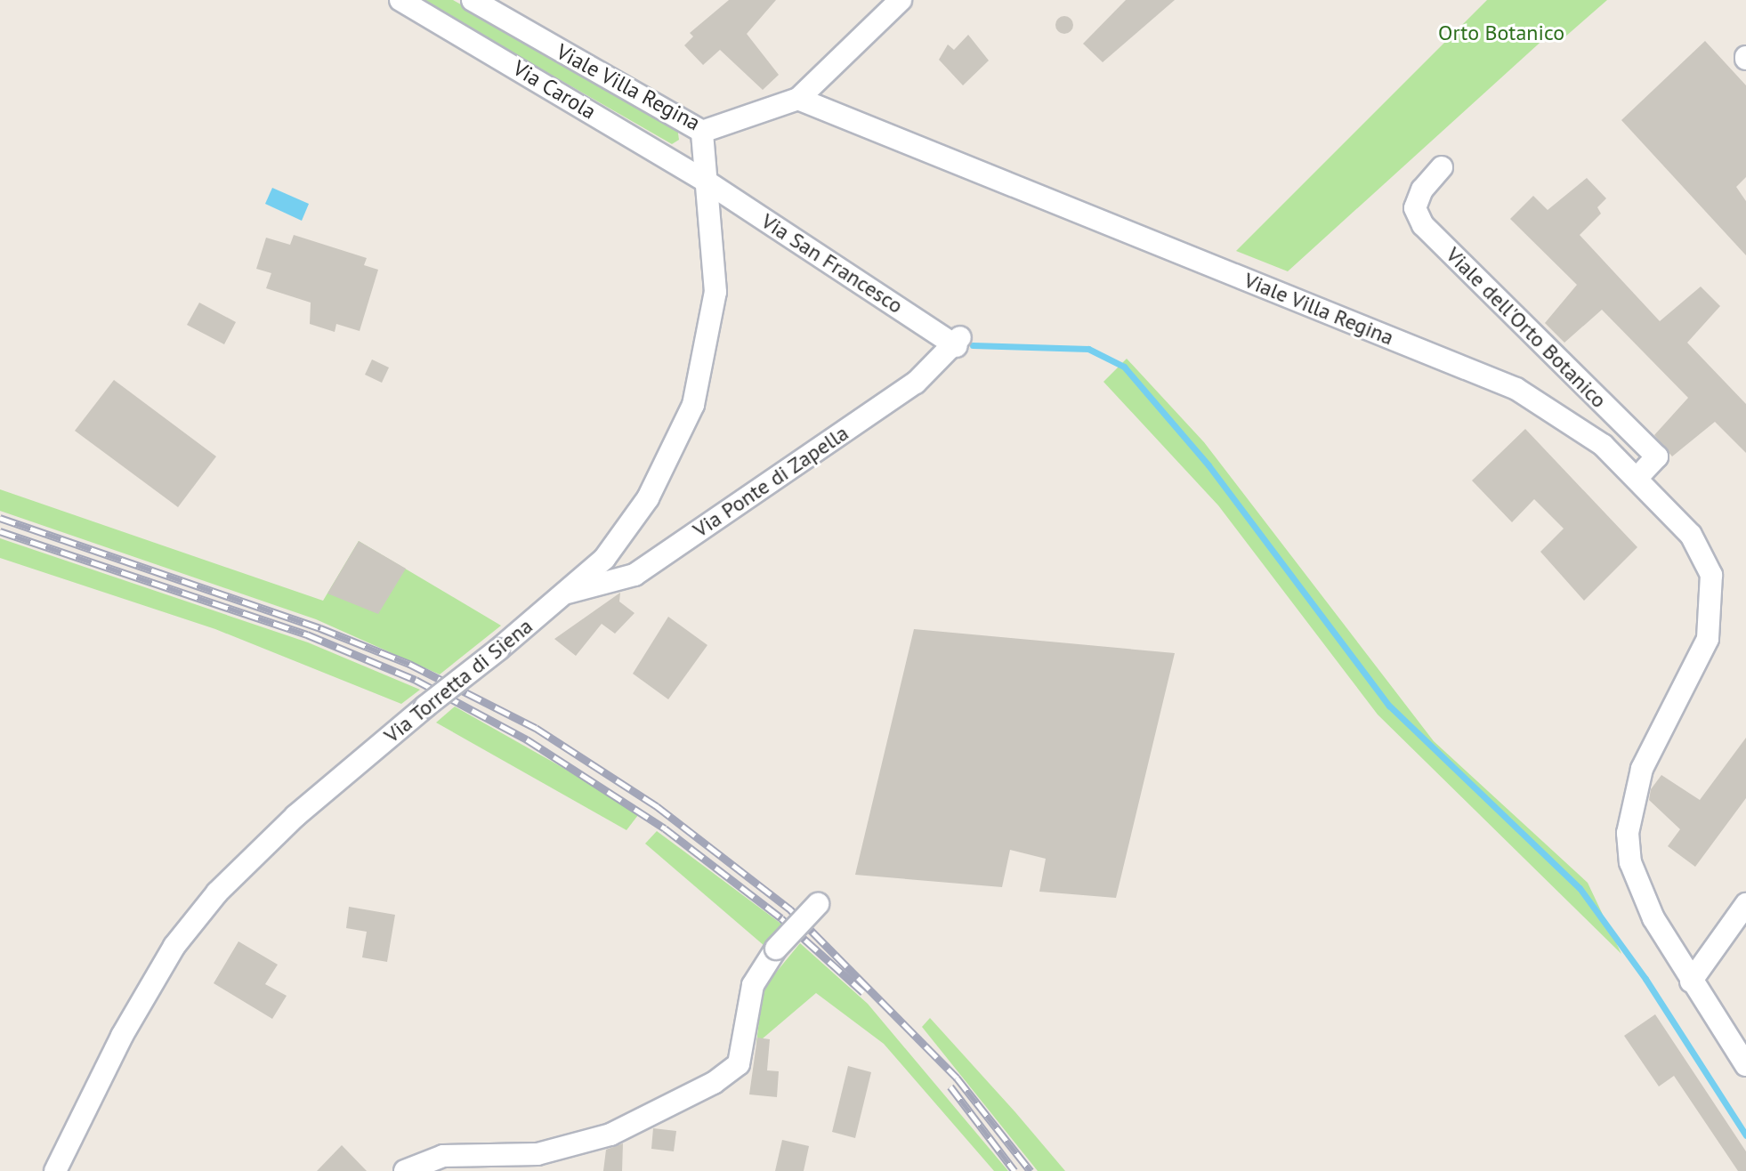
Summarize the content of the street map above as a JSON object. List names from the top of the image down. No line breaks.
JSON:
{"streets":{"street":["Viale Villa Regina","Via Carola","Via San Francesco","Viale dell'Orto Botanico","Via Ponte di Zapella","Via Torretta di Siena"]},"crossings":[["Viale Villa Regina","Viale dell'Orto Botanico"],["Viale Villa Regina","Via Torretta di Siena"],["Via Carola","Via San Francesco"],["Via Carola","Via Torretta di Siena"],["Via San Francesco","Via Ponte di Zapella"],["Via San Francesco","Via Torretta di Siena"],["Via Ponte di Zapella","Via Torretta di Siena"]],"parks":["Orto Botanico"]}
